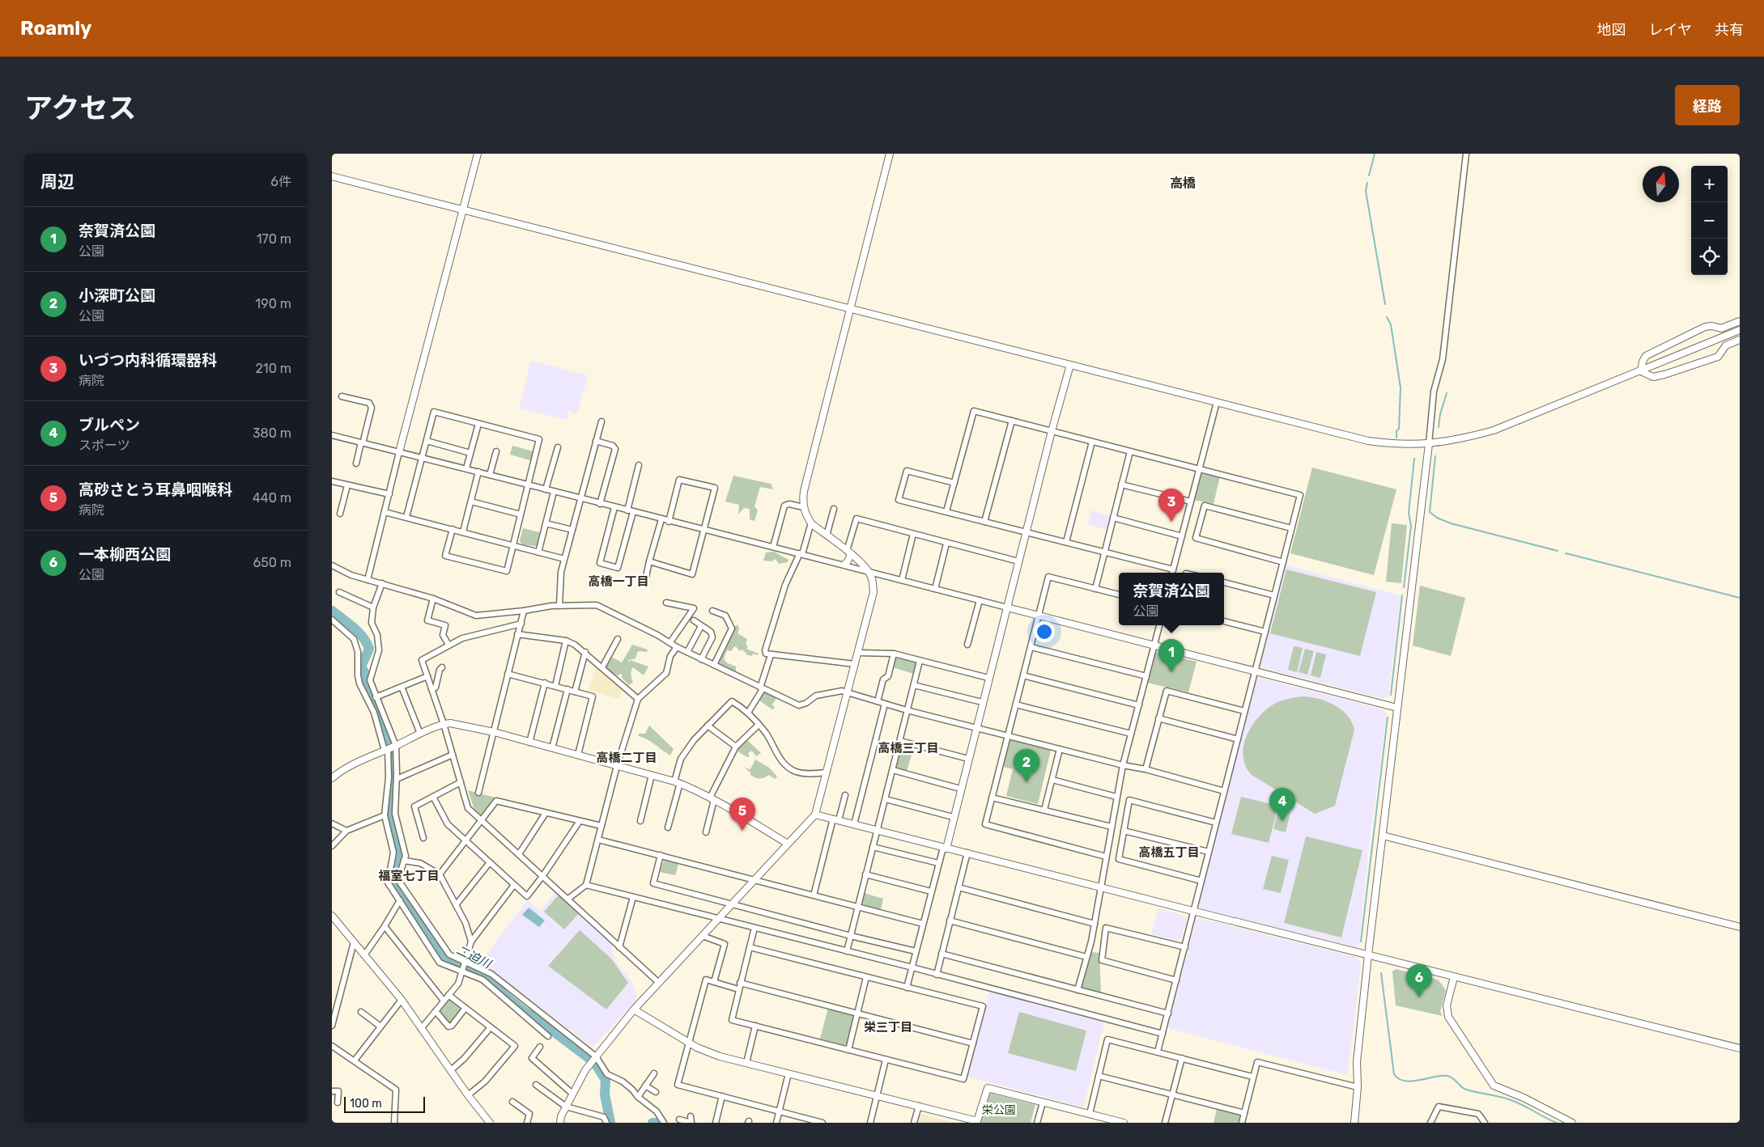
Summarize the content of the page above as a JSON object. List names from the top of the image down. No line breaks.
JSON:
{"districts":["高橋","高橋一丁目","高橋三丁目","高橋二丁目","高橋五丁目","福室七丁目","栄三丁目"],"water":["二迫川"],"parks":["栄公園"],"scale_bar":"100 m","north":"top","page":{"header":"Roamly","nav":["地図","レイヤ","共有"],"title":"アクセス","buttons":"経路","heading":["周辺","6件"],"map_buttons":["+","−"],"list":[{"mark":"1","name":"奈賀済公園","note":"公園","value":"170 m"},{"mark":"2","name":"小深町公園","note":"公園","value":"190 m"},{"mark":"3","name":"いづつ内科循環器科","note":"病院","value":"210 m"},{"mark":"4","name":"ブルペン","note":"スポーツ","value":"380 m"},{"mark":"5","name":"高砂さとう耳鼻咽喉科","note":"病院","value":"440 m"},{"mark":"6","name":"一本柳西公園","note":"公園","value":"650 m"}],"pins":["3","1","2","4","5","6"],"popup":["奈賀済公園","公園"],"scale":"100 m"}}
